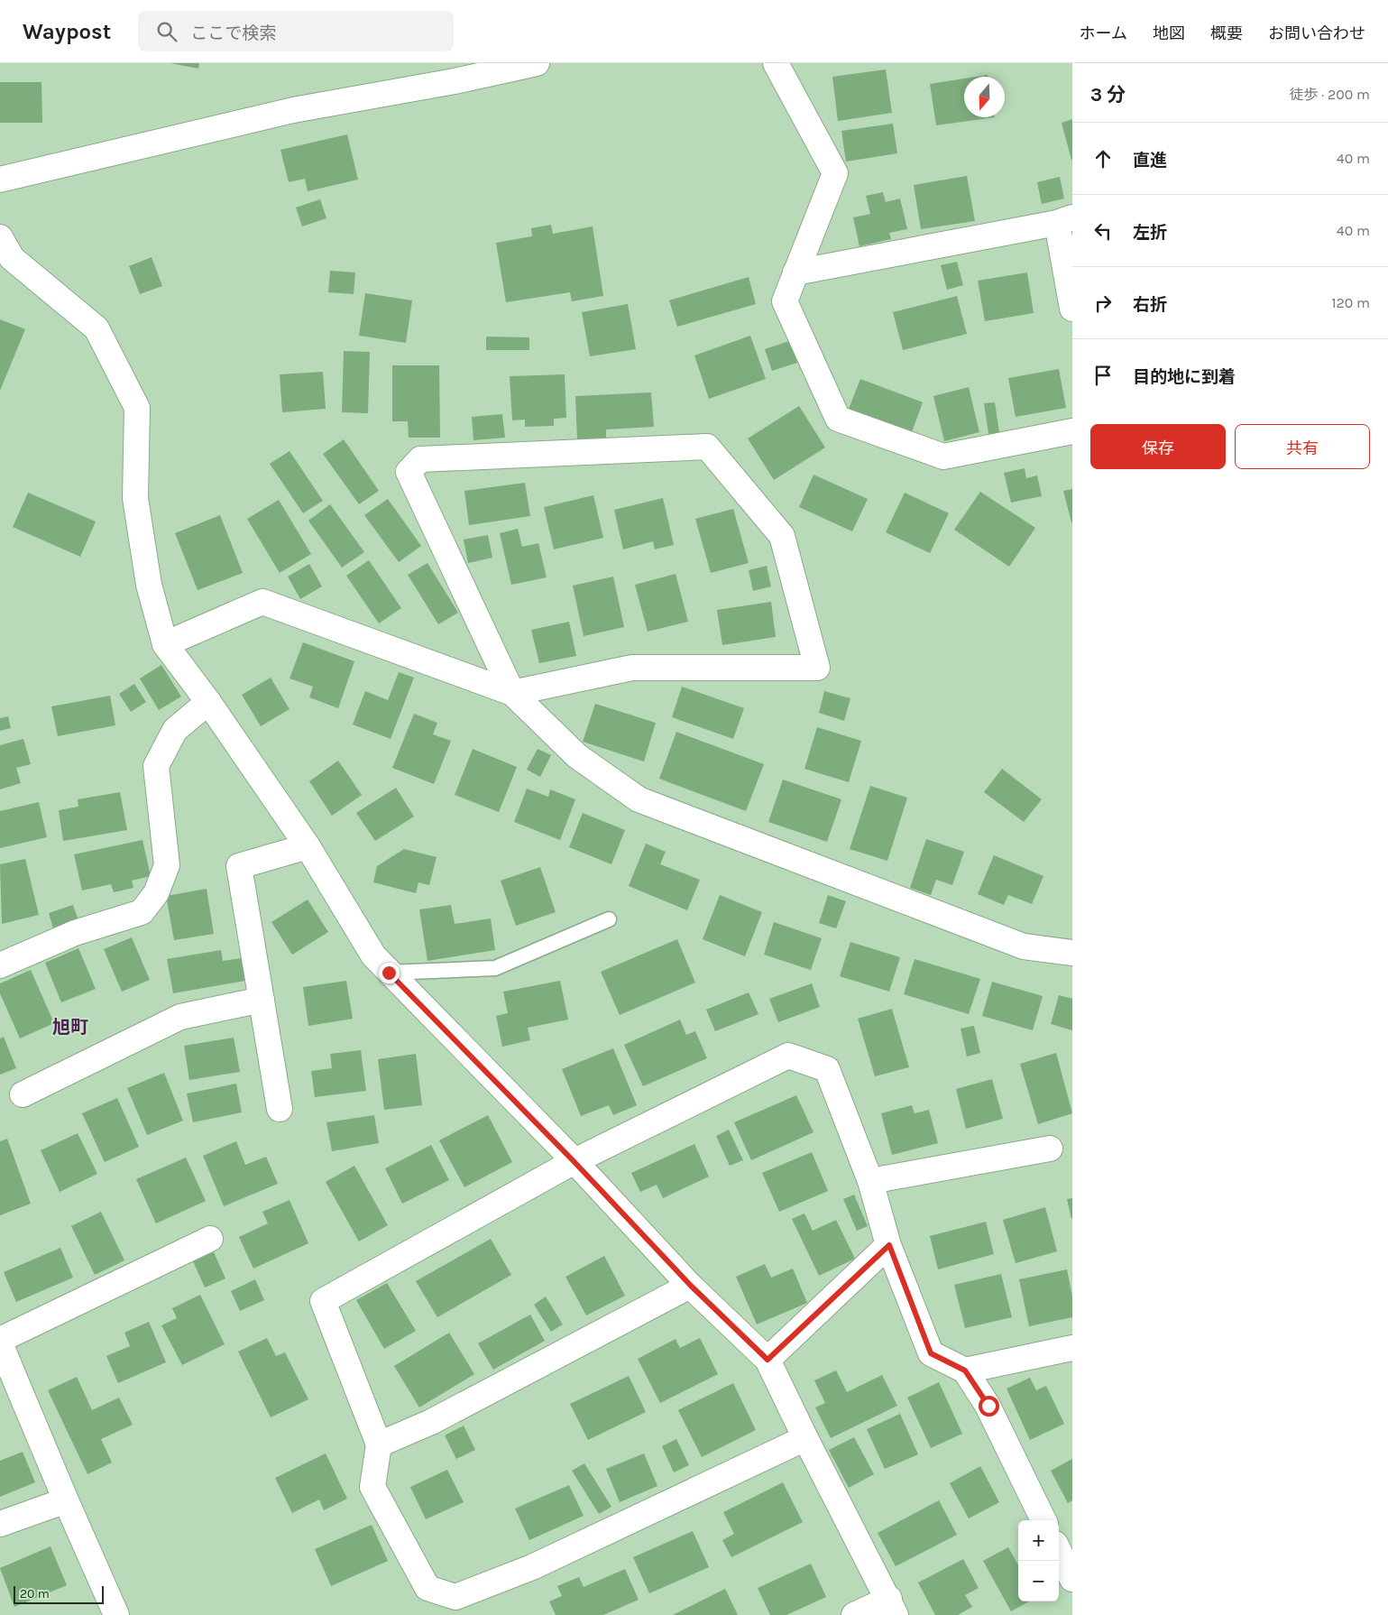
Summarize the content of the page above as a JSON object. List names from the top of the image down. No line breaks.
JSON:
{"districts":["旭町"],"scale_bar":"20 m","north":"bottom","page":{"header":"Waypost","search":"ここで検索","nav":["ホーム","地図","概要","お問い合わせ"],"heading":["3 分","徒歩 · 200 m"],"list":[["直進","40 m"],["左折","40 m"],["右折","120 m"],"目的地に到着"],"buttons":["保存","共有"],"map_buttons":["+","−"],"scale":"20 m"}}
